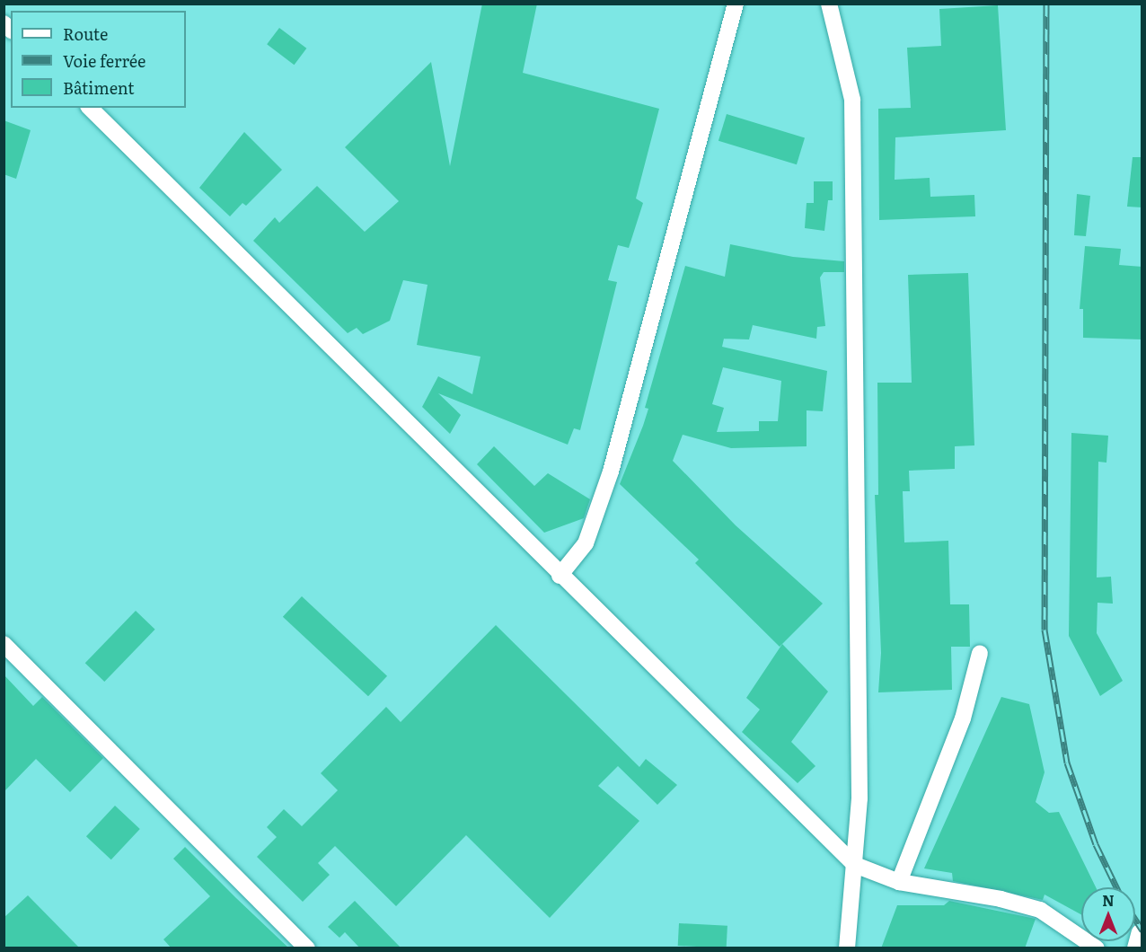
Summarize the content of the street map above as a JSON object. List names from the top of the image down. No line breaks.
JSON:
{"legend":["Route","Voie ferrée","Bâtiment"],"north":"top"}
